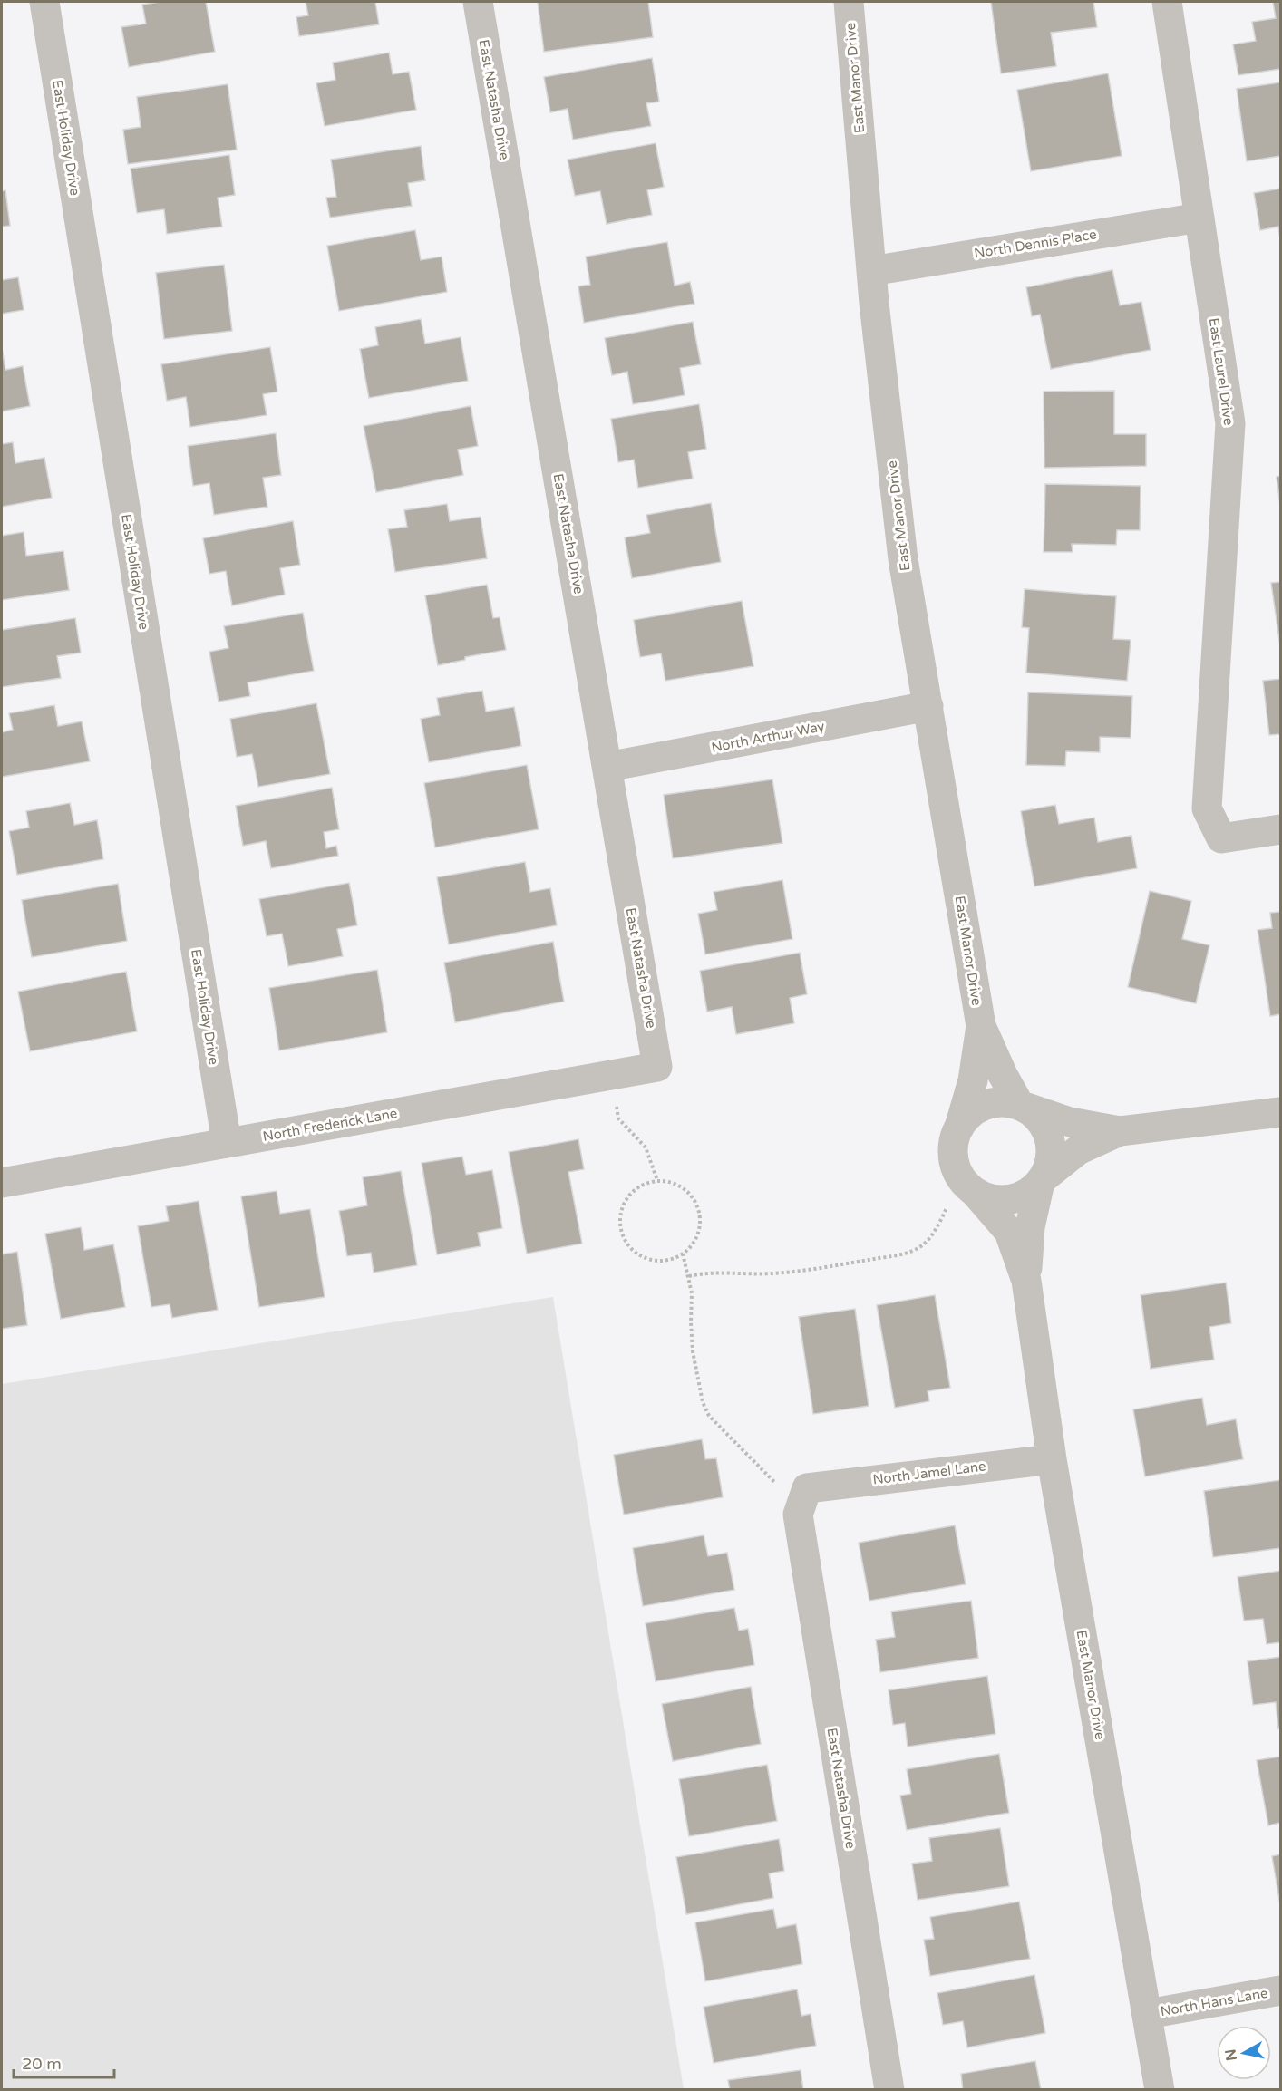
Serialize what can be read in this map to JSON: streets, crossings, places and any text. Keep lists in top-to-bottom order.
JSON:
{
  "streets": {
    "street": [
      "East Manor Drive",
      "East Natasha Drive",
      "East Holiday Drive",
      "North Dennis Place",
      "East Laurel Drive",
      "North Arthur Way",
      "North Frederick Lane",
      "North Jamel Lane",
      "North Hans Lane"
    ]
  },
  "crossings": [
    ["East Manor Drive", "North Dennis Place"],
    ["East Manor Drive", "North Arthur Way"],
    ["East Manor Drive", "North Jamel Lane"],
    ["East Manor Drive", "North Hans Lane"],
    ["East Natasha Drive", "North Arthur Way"],
    ["East Natasha Drive", "North Frederick Lane"],
    ["East Natasha Drive", "North Jamel Lane"],
    ["East Holiday Drive", "North Frederick Lane"],
    ["North Dennis Place", "East Laurel Drive"]
  ],
  "scale_bar": "20 m",
  "north": "left"
}
